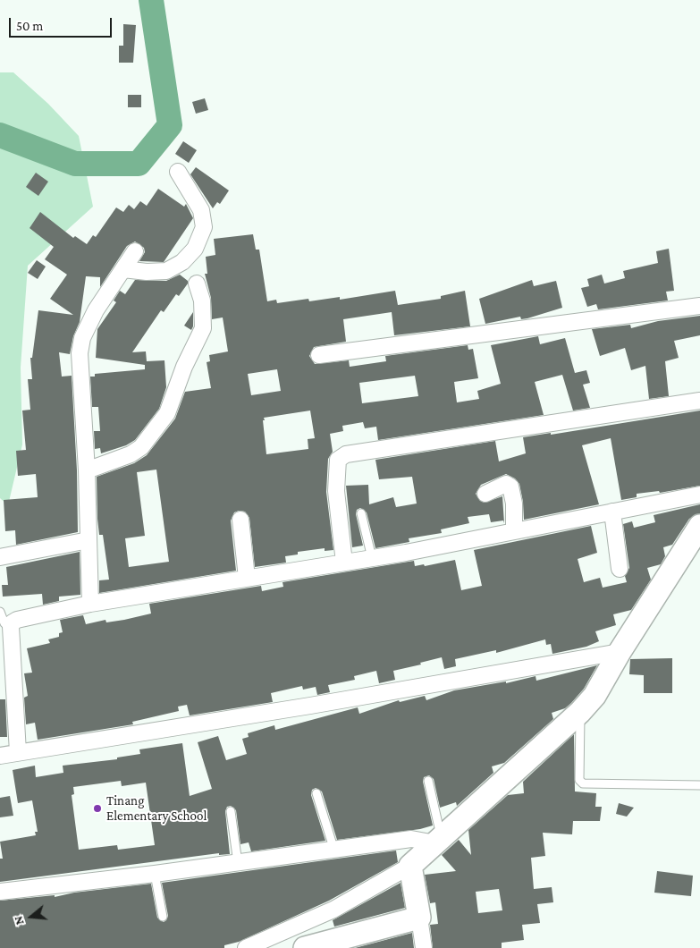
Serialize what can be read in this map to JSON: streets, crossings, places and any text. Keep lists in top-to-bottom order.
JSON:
{
  "places": ["Tinang Elementary School"],
  "scale_bar": "50 m",
  "north": "left"
}
